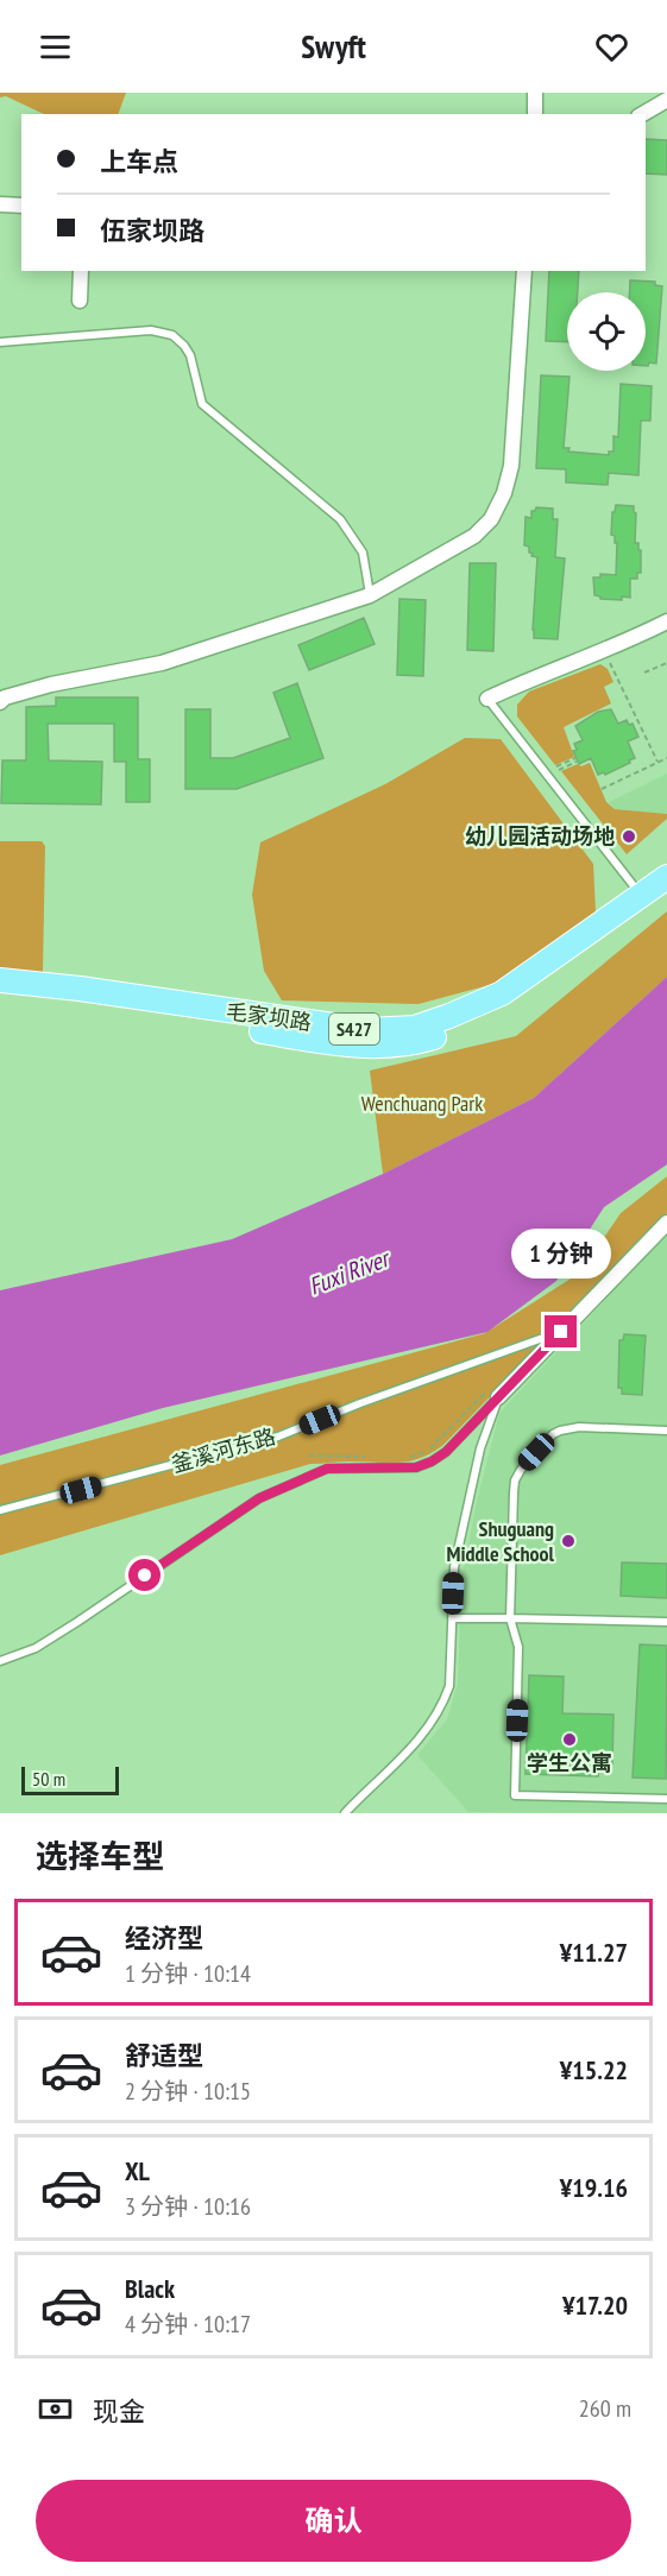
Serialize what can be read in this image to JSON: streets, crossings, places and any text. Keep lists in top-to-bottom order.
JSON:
{
  "streets": {
    "main road": ["毛家坝路", "S427"],
    "lane": ["釜溪河东路"]
  },
  "water": ["Fuxi River"],
  "parks": ["Wenchuang Park"],
  "places": ["幼儿园活动场地", "Shuguang Middle School", "学生公寓"],
  "scale_bar": "50 m",
  "page": {
    "header": "Swyft",
    "banner": ["上车点", "伍家坝路"],
    "bubble": "1 分钟",
    "scale": "50 m",
    "heading": "选择车型",
    "list": [
      {
        "name": "经济型",
        "note": "1 分钟 · 10:14",
        "value": "¥11.27"
      },
      {
        "name": "舒适型",
        "note": "2 分钟 · 10:15",
        "value": "¥15.22"
      },
      {
        "name": "XL",
        "note": "3 分钟 · 10:16",
        "value": "¥19.16"
      },
      {
        "name": "Black",
        "note": "4 分钟 · 10:17",
        "value": "¥17.20"
      }
    ],
    "pay": ["现金", "260 m"],
    "buttons": "确认"
  }
}
